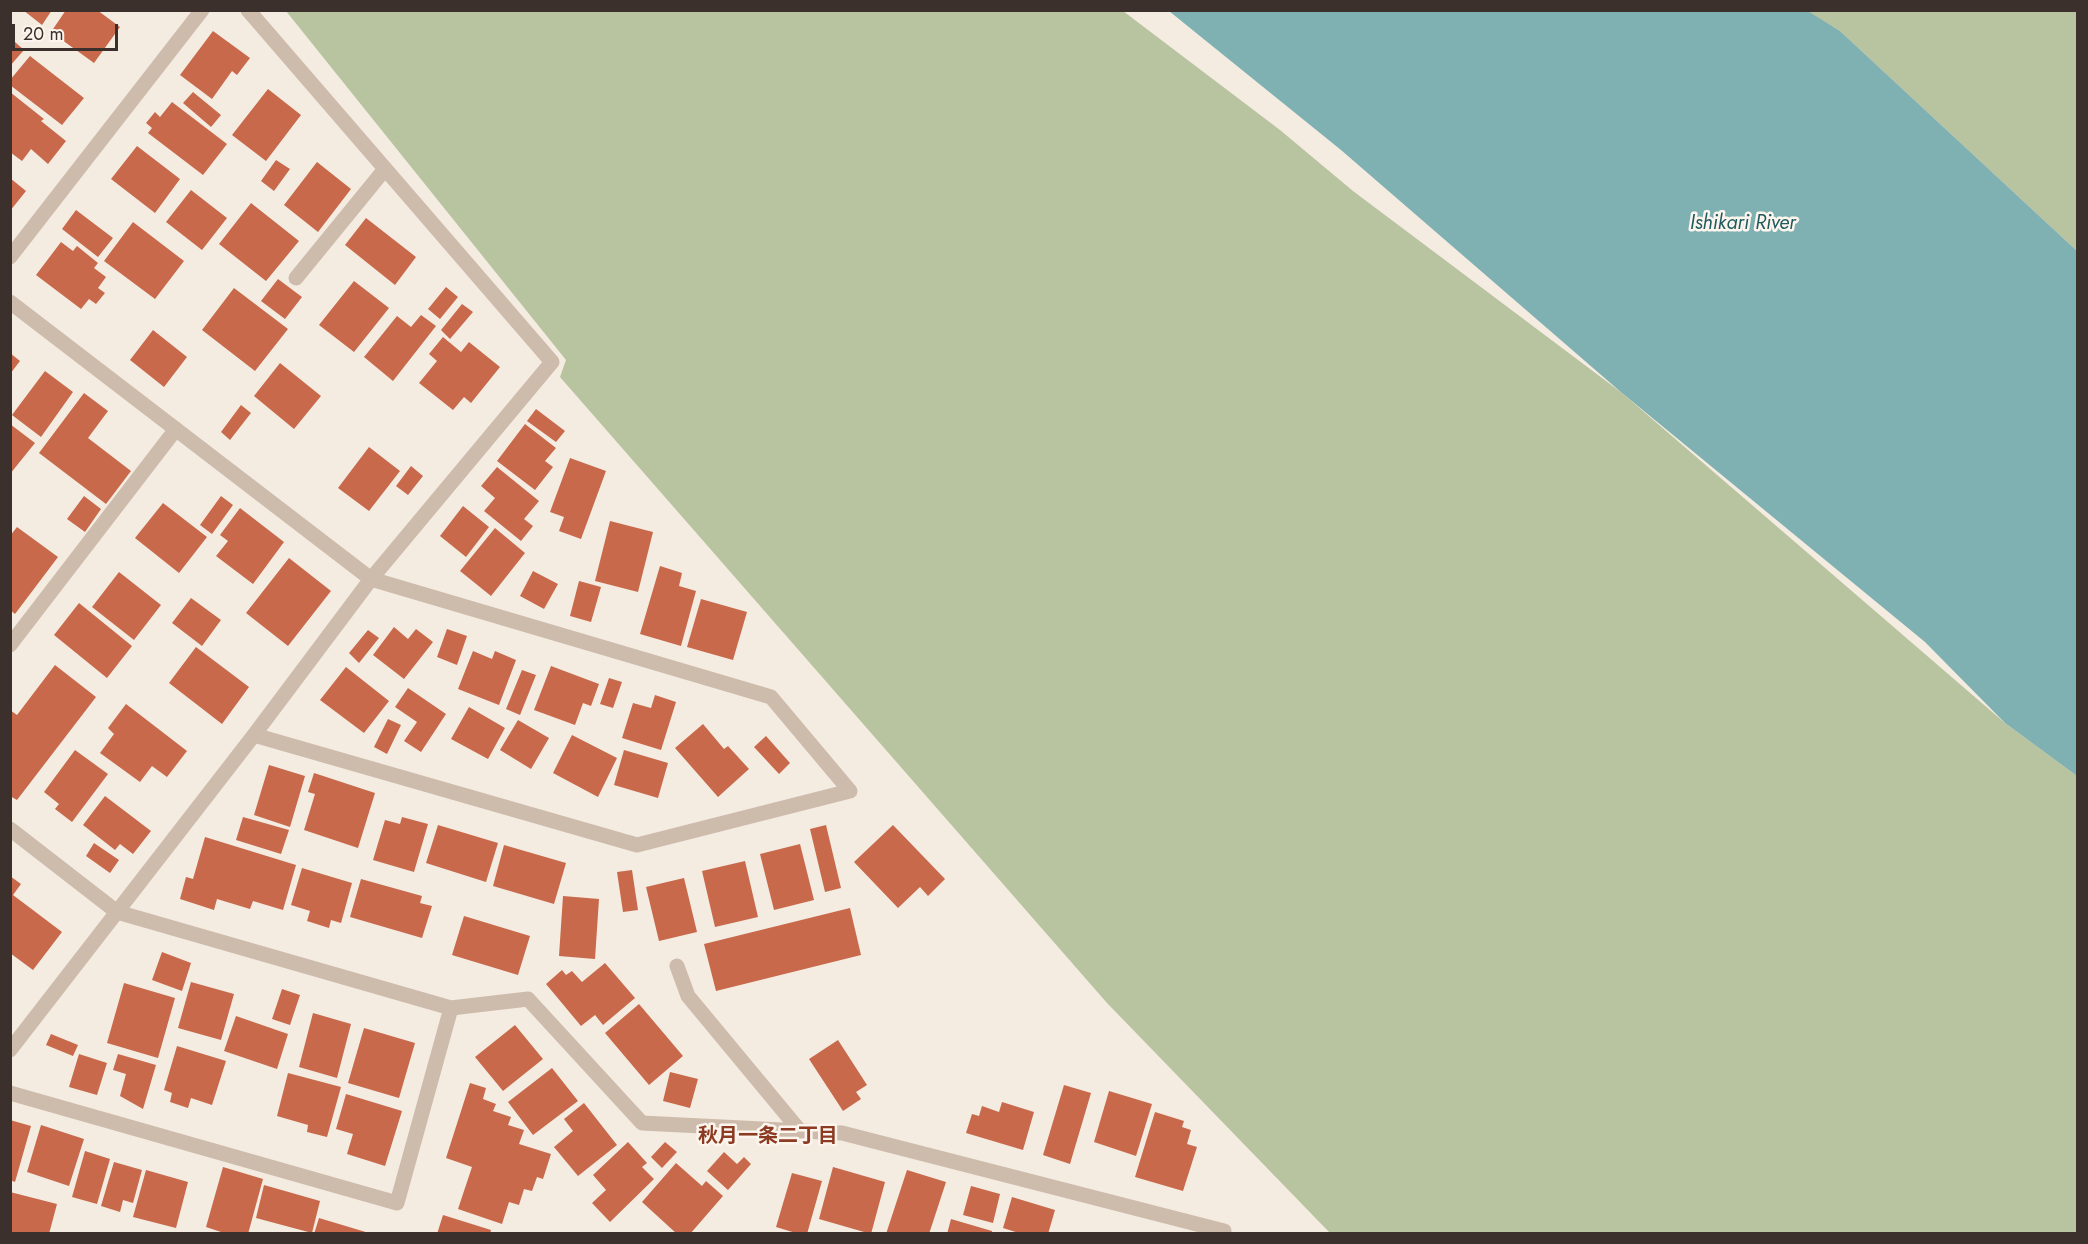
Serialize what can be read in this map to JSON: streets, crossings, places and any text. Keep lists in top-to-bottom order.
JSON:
{
  "districts": ["秋月一条二丁目"],
  "water": ["Ishikari River"],
  "scale_bar": "20 m"
}
